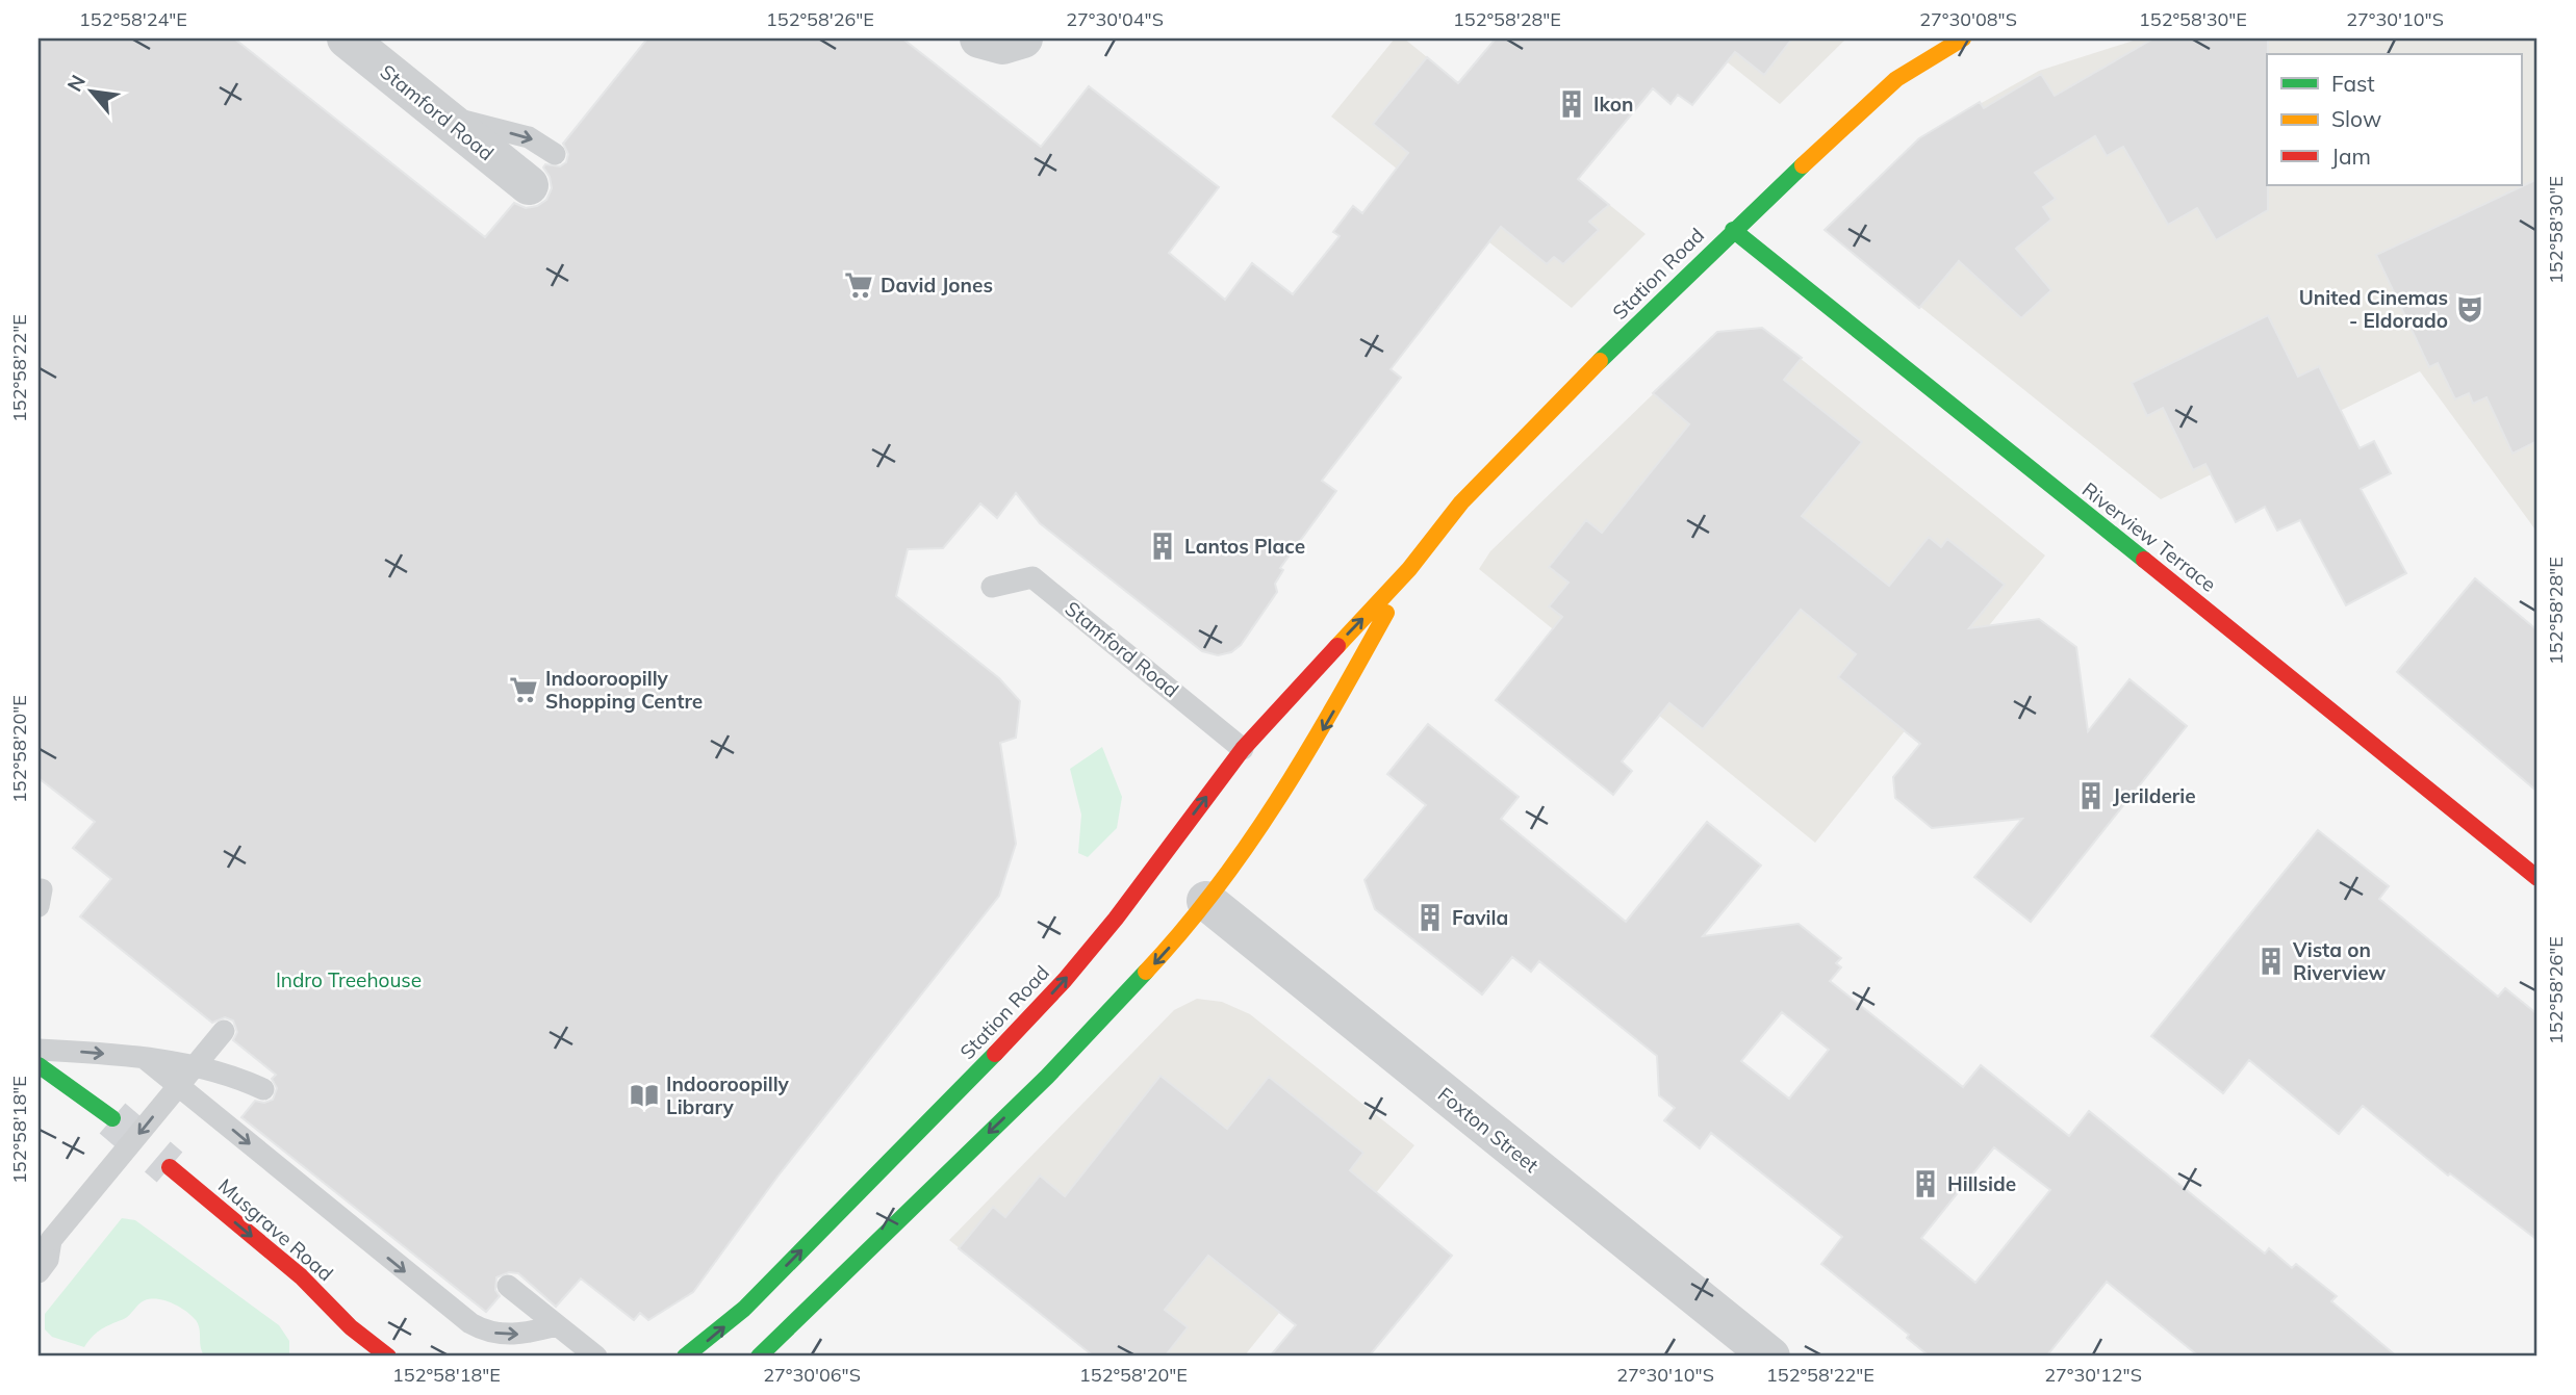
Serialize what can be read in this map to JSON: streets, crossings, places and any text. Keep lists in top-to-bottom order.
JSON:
{
  "streets": {
    "street": [
      "Stamford Road",
      "Station Road",
      "Riverview Terrace",
      "Foxton Street",
      "Musgrave Road"
    ]
  },
  "crossings": [
    ["Stamford Road", "Station Road"],
    ["Station Road", "Riverview Terrace"],
    ["Station Road", "Foxton Street"]
  ],
  "one_way": ["Musgrave Road"],
  "parks": ["Indro Treehouse"],
  "places": {
    "building": [
      "Ikon",
      "Lantos Place",
      "Jerilderie",
      "Favila",
      "Vista on Riverview",
      "Hillside"
    ],
    "supermarket": ["David Jones", "Indooroopilly Shopping Centre"],
    "theatre": ["United Cinemas - Eldorado"],
    "library": ["Indooroopilly Library"]
  },
  "legend": ["Fast", "Slow", "Jam"],
  "north": "top left",
  "coordinates": [
    "152°58'24\"E",
    "152°58'26\"E",
    "27°30'04\"S",
    "152°58'28\"E",
    "27°30'08\"S",
    "152°58'30\"E",
    "27°30'10\"S",
    "152°58'22\"E",
    "152°58'20\"E",
    "152°58'18\"E",
    "27°30'06\"S",
    "27°30'12\"S"
  ]
}
